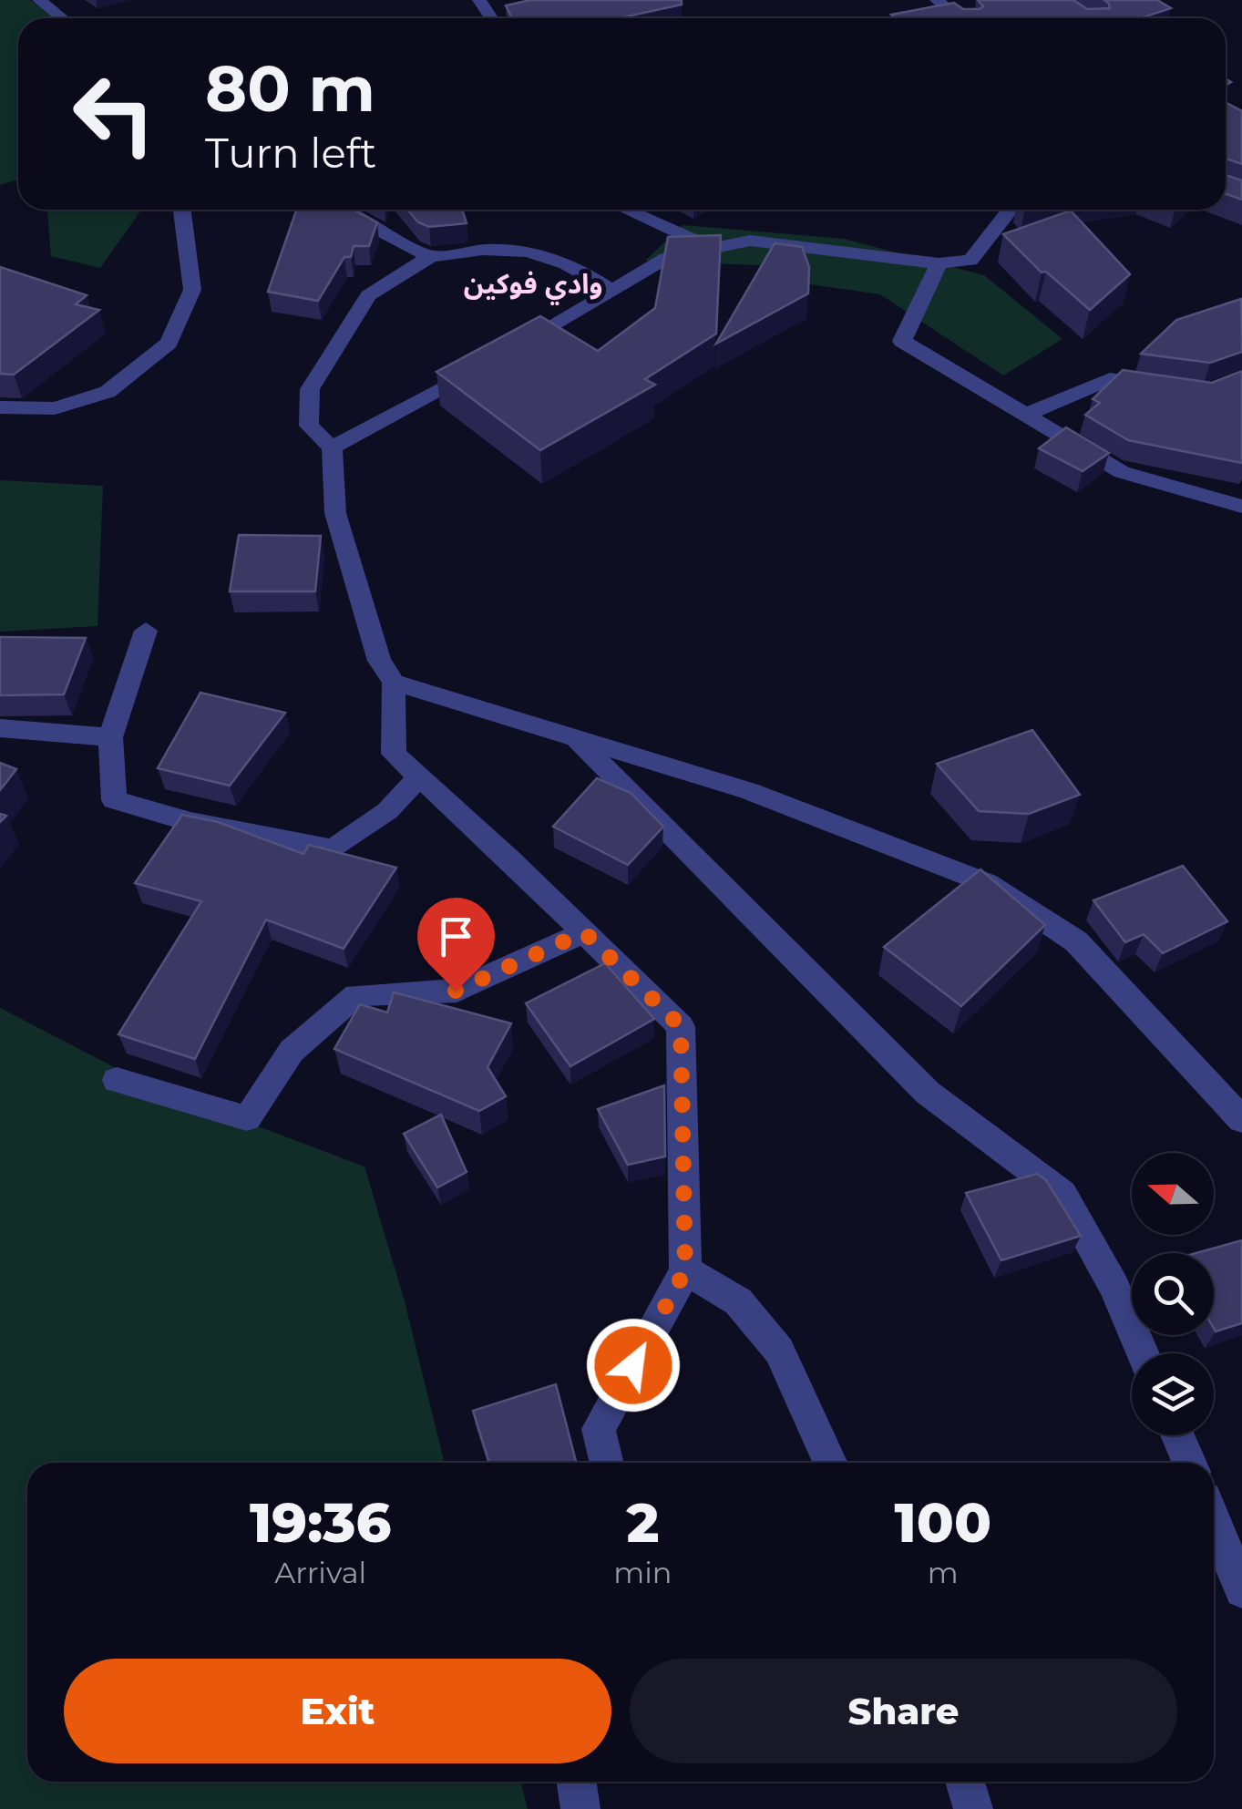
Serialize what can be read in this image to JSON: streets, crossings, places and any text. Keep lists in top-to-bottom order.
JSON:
{
  "districts": ["وادي فوكين"],
  "north": "left",
  "page": {
    "turn": ["80 m", "Turn left"],
    "eta": [
      "19:36",
      "Arrival",
      "2",
      "min",
      "100",
      "m"
    ],
    "buttons": ["Exit", "Share"]
  }
}
